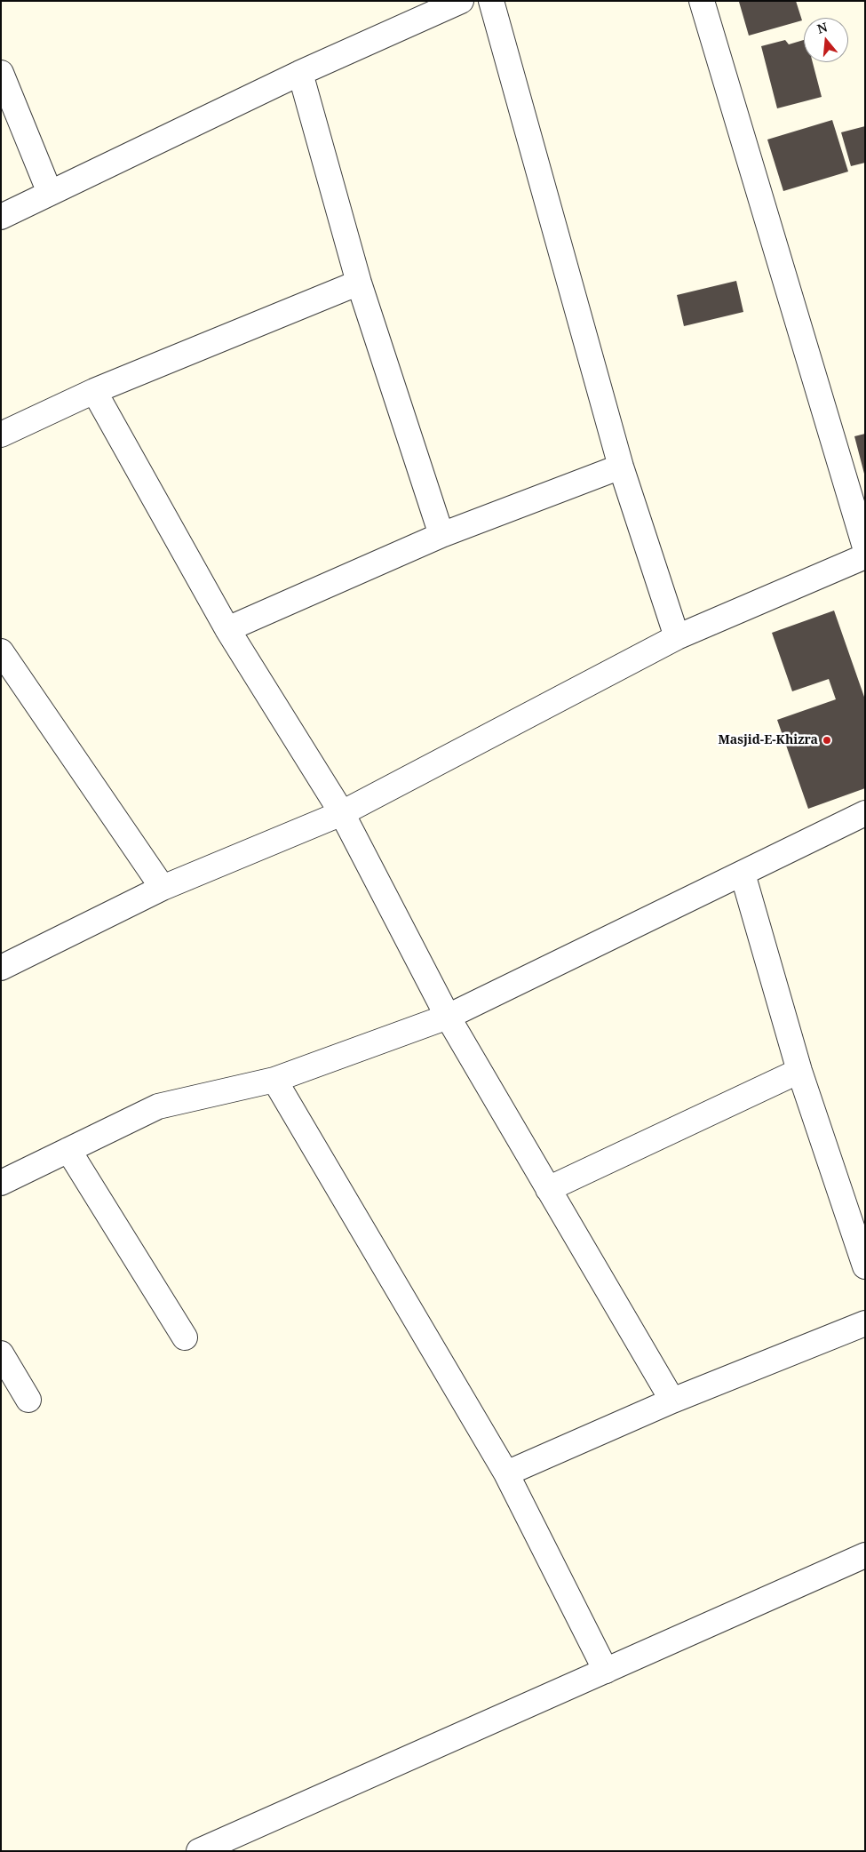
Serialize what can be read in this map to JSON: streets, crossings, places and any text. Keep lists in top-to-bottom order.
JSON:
{
  "places": ["Masjid-E-Khizra"],
  "north": "top"
}
